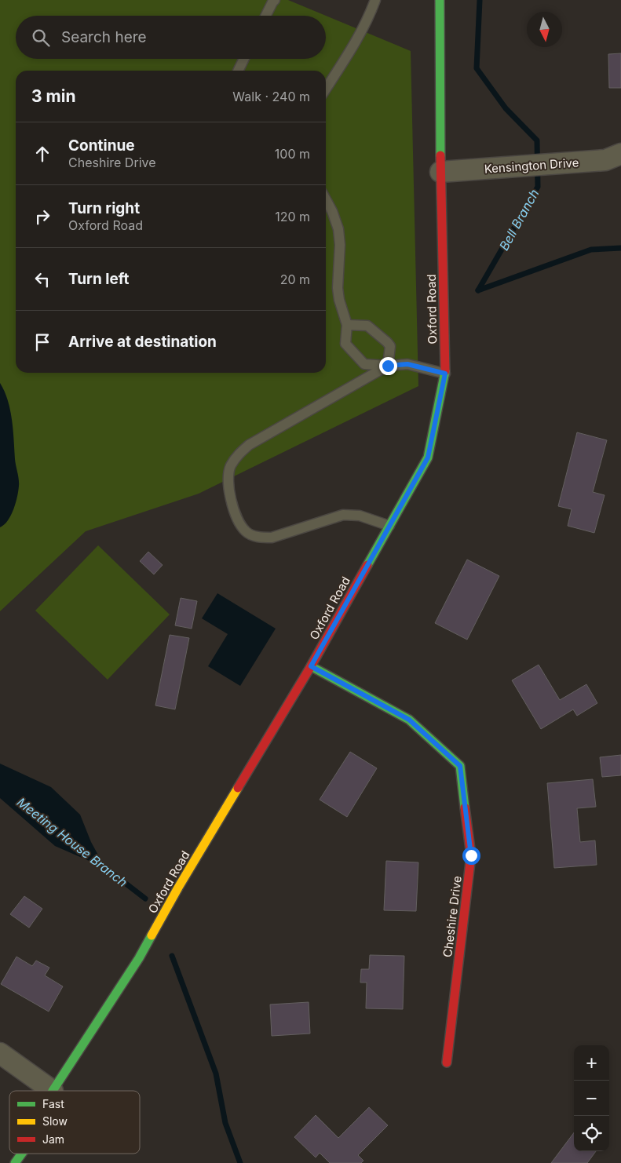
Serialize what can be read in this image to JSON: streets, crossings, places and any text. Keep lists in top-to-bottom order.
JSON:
{
  "streets": {
    "street": ["Kensington Drive", "Oxford Road", "Cheshire Drive"]
  },
  "crossings": [
    ["Kensington Drive", "Oxford Road"],
    ["Oxford Road", "Cheshire Drive"]
  ],
  "water": ["Bell Branch", "Meeting House Branch"],
  "legend": ["Fast", "Slow", "Jam"],
  "north": "bottom",
  "page": {
    "search": "Search here",
    "heading": ["3 min", "Walk · 240 m"],
    "list": [
      ["Continue", "Cheshire Drive", "100 m"],
      ["Turn right", "Oxford Road", "120 m"],
      ["Turn left", "20 m"],
      "Arrive at destination"
    ],
    "map_buttons": ["+", "−"]
  }
}
